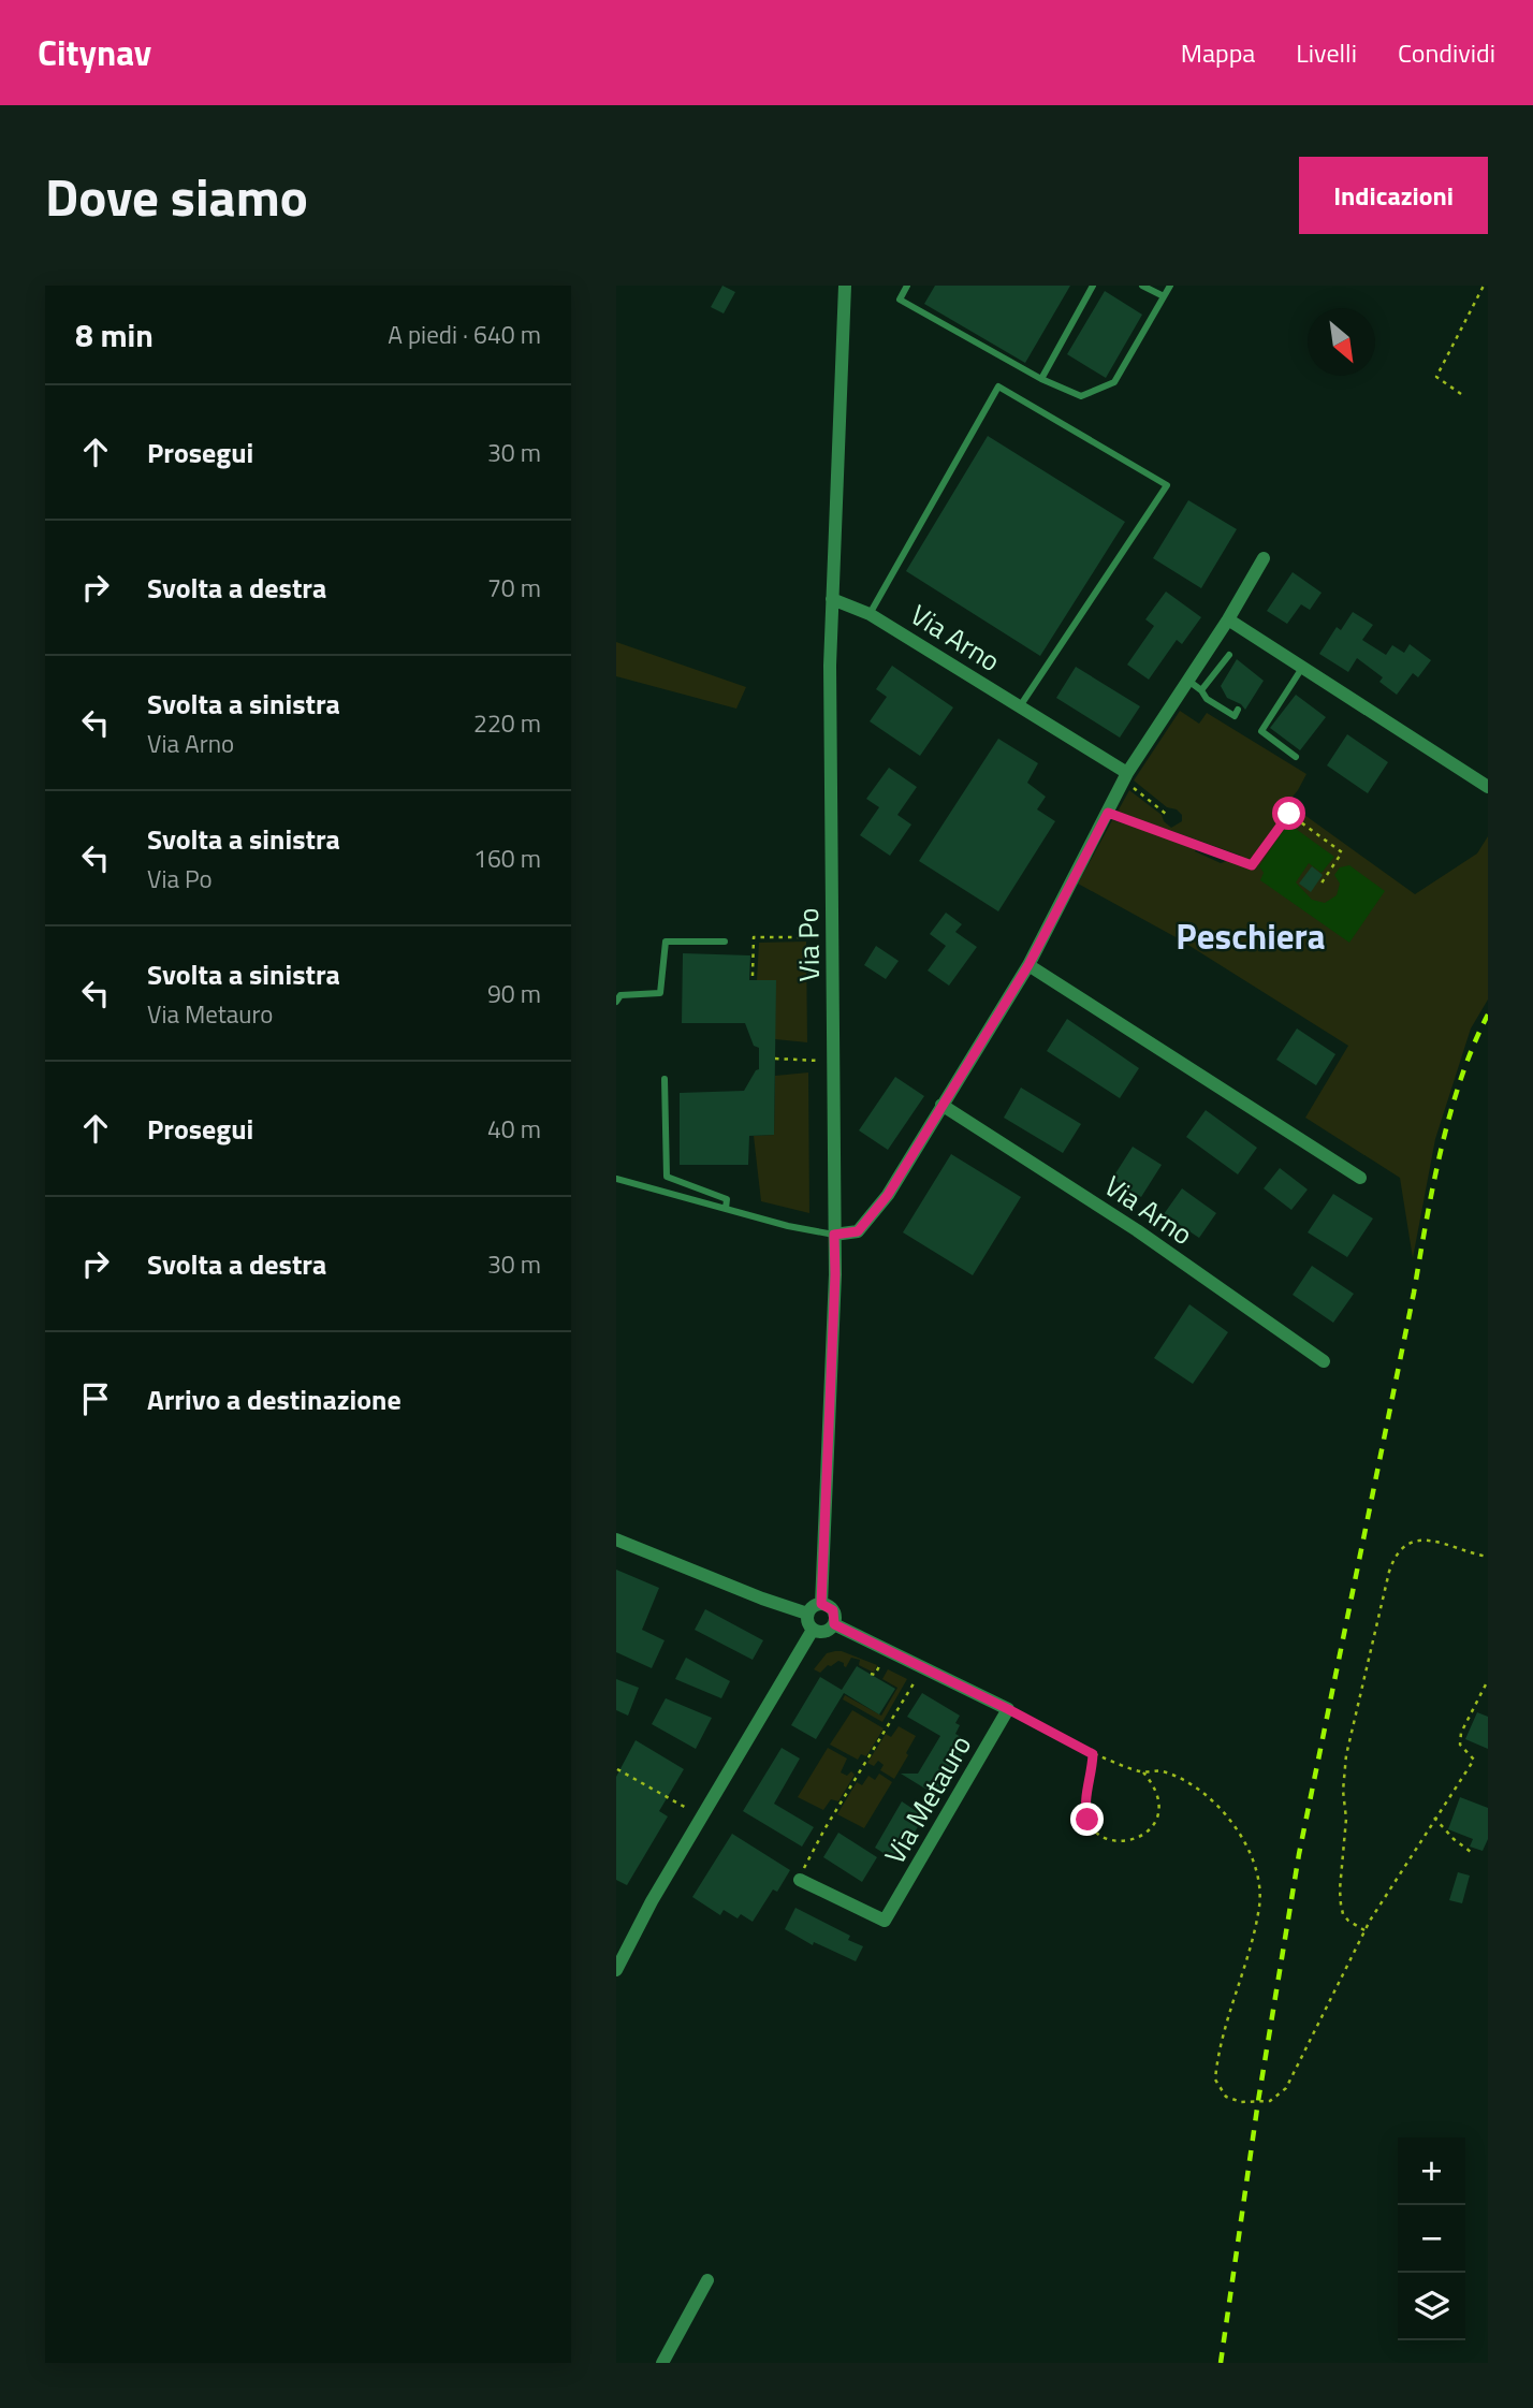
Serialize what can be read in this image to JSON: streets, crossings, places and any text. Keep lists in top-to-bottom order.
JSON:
{
  "streets": {
    "street": ["Via Arno", "Via Po", "Via Metauro"]
  },
  "crossings": [
    ["Via Arno", "Via Po"]
  ],
  "districts": ["Peschiera"],
  "north": "bottom right",
  "page": {
    "header": "Citynav",
    "nav": ["Mappa", "Livelli", "Condividi"],
    "title": "Dove siamo",
    "buttons": "Indicazioni",
    "heading": ["8 min", "A piedi · 640 m"],
    "list": [
      ["Prosegui", "30 m"],
      ["Svolta a destra", "70 m"],
      ["Svolta a sinistra", "Via Arno", "220 m"],
      ["Svolta a sinistra", "Via Po", "160 m"],
      ["Svolta a sinistra", "Via Metauro", "90 m"],
      ["Prosegui", "40 m"],
      ["Svolta a destra", "30 m"],
      "Arrivo a destinazione"
    ],
    "map_buttons": ["+", "−"]
  }
}
